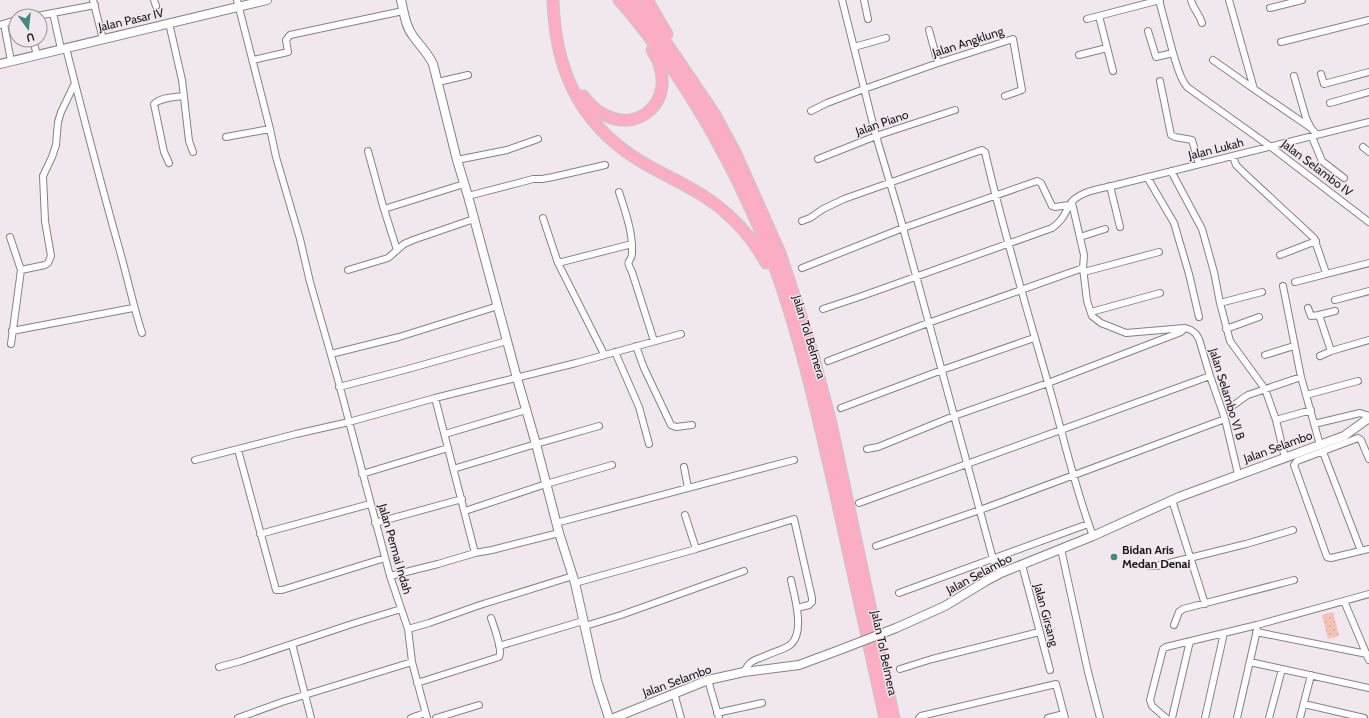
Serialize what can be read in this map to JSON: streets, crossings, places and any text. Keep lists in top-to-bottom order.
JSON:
{
  "streets": {
    "highway": ["Jalan Tol Belmera"],
    "street": [
      "Jalan Pasar IV",
      "Jalan Angklung",
      "Jalan Piano",
      "Jalan Lukah",
      "Jalan Selambo IV",
      "Jalan Selambo VI B",
      "Jalan Selambo",
      "Jalan Permai Indah",
      "Jalan Girsang"
    ]
  },
  "crossings": [
    ["Jalan Pasar IV", "Jalan Permai Indah"],
    ["Jalan Lukah", "Jalan Selambo IV"],
    ["Jalan Selambo VI B", "Jalan Selambo"],
    ["Jalan Selambo", "Jalan Girsang"]
  ],
  "places": ["Bidan Aris Medan Denai"],
  "north": "bottom"
}
